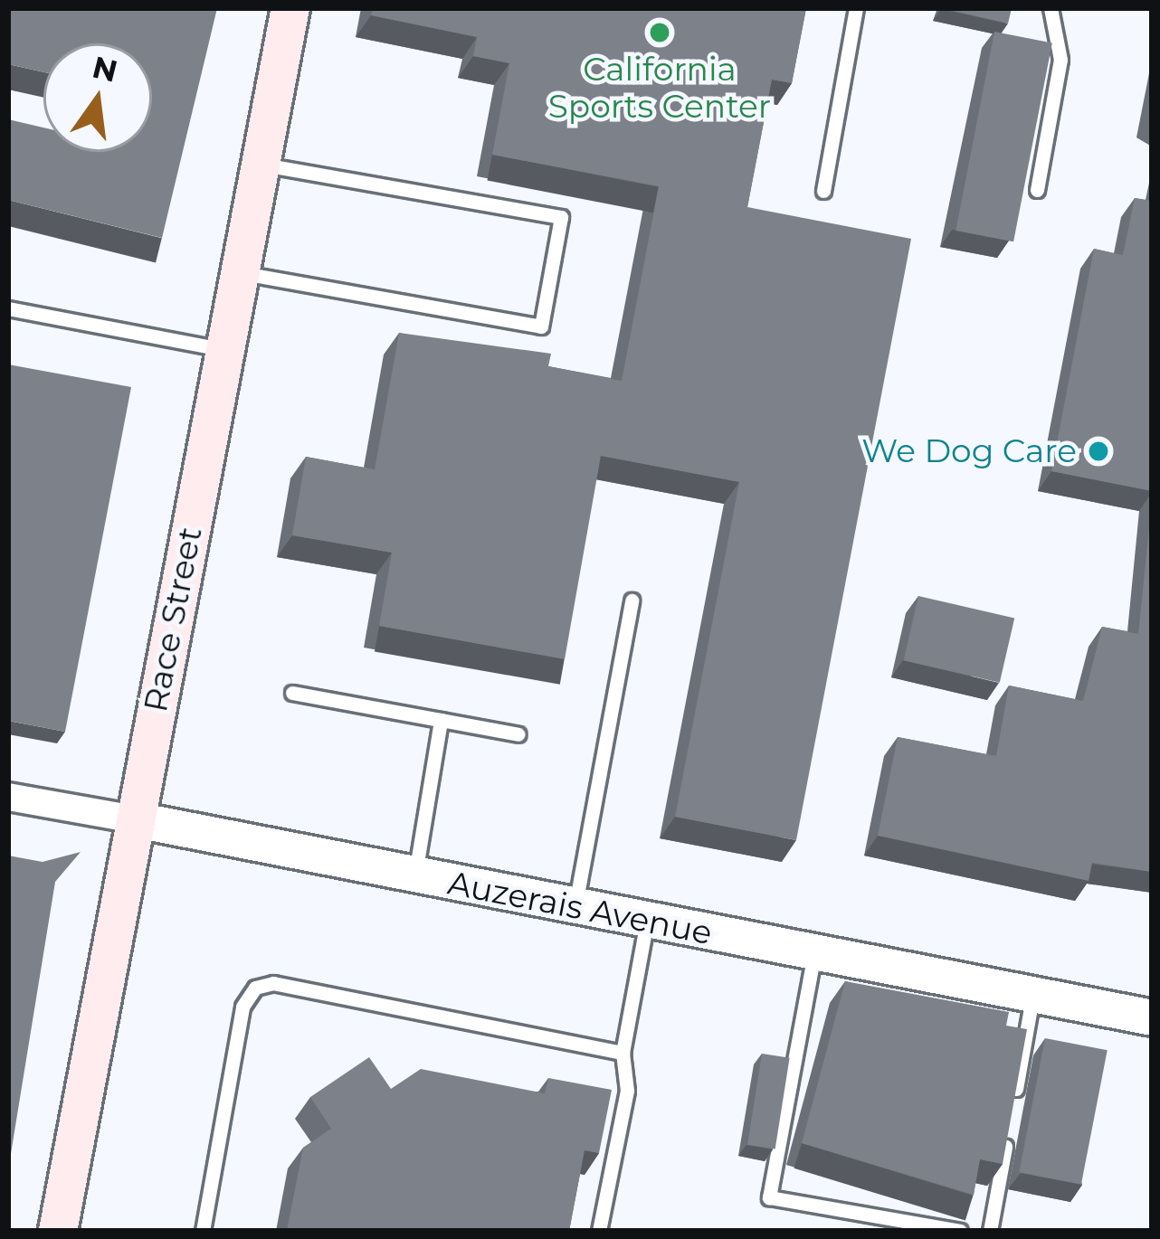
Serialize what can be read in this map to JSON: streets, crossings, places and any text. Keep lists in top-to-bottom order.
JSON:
{
  "streets": {
    "main road": ["Race Street"],
    "street": ["Auzerais Avenue"]
  },
  "crossings": [
    ["Race Street", "Auzerais Avenue"]
  ],
  "places": ["California Sports Center", "We Dog Care"],
  "north": "top"
}
